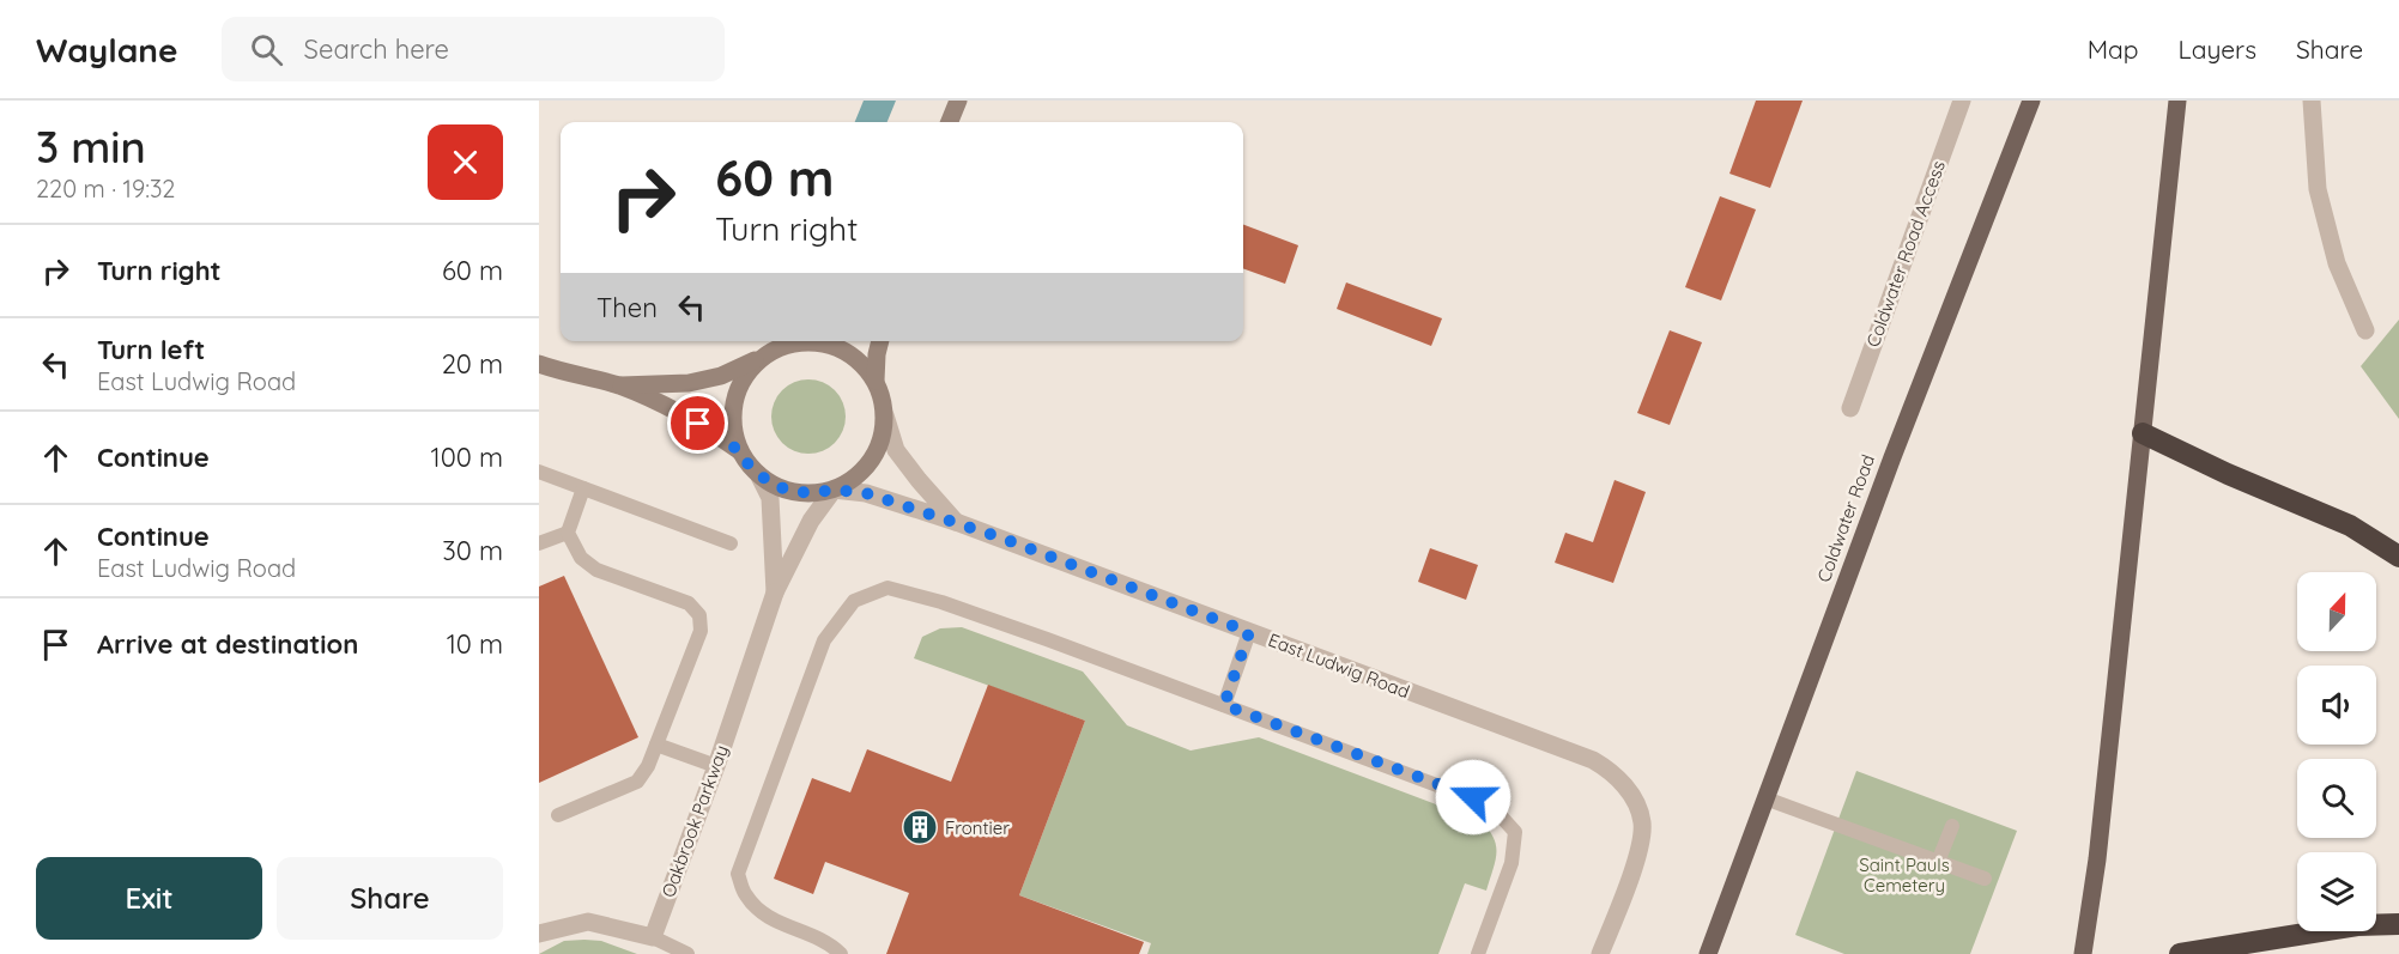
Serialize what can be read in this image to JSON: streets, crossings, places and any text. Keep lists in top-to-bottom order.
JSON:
{
  "streets": {
    "main road": ["Coldwater Road"],
    "street": ["Coldwater Road Access", "East Ludwig Road", "Oakbrook Parkway"]
  },
  "crossings": [
    ["East Ludwig Road", "Oakbrook Parkway"]
  ],
  "parks": ["Saint Pauls Cemetery"],
  "places": {
    "building": ["Frontier"]
  },
  "north": "top",
  "page": {
    "header": "Waylane",
    "search": "Search here",
    "nav": ["Map", "Layers", "Share"],
    "heading": ["3 min", "220 m · 19:32"],
    "turn": ["60 m", "Turn right"],
    "list": [
      {
        "name": "Turn right",
        "value": "60 m"
      },
      {
        "name": "Turn left",
        "note": "East Ludwig Road",
        "value": "20 m"
      },
      {
        "name": "Continue",
        "value": "100 m"
      },
      {
        "name": "Continue",
        "note": "East Ludwig Road",
        "value": "30 m"
      },
      {
        "name": "Arrive at destination",
        "value": "10 m"
      }
    ],
    "then": "Then",
    "buttons": ["Exit", "Share"]
  }
}
